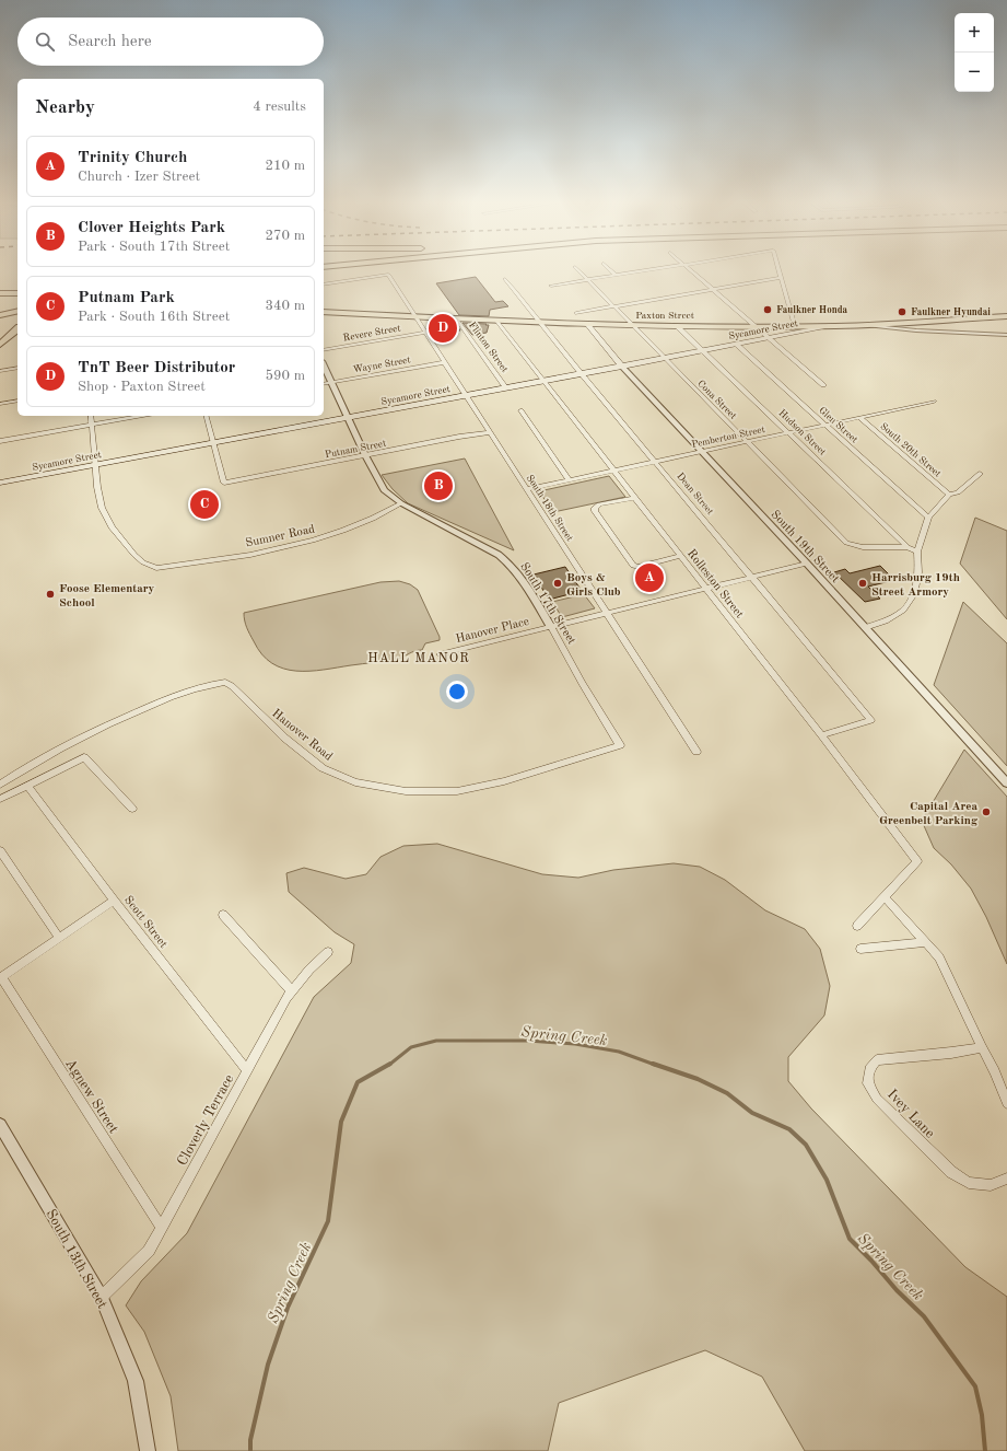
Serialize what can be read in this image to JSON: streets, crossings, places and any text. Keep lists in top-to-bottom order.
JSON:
{
  "streets": {
    "main road": ["Paxton Street", "Sycamore Street", "South 19th Street"],
    "street": [
      "Revere Street",
      "Flinton Street",
      "Wayne Street",
      "Cona Street",
      "Glen Street",
      "Hudson Street",
      "Pemberton Street",
      "Putnam Street",
      "South 20th Street",
      "Dean Street",
      "South 18th Street",
      "Sumner Road",
      "Rolleston Street",
      "South 17th Street",
      "Hanover Place",
      "Hanover Road",
      "Scott Street",
      "Agnew Street",
      "Ivey Lane",
      "Cloverly Terrace",
      "South 13th Street"
    ]
  },
  "crossings": [
    ["Paxton Street", "Sycamore Street"],
    ["Paxton Street", "Flinton Street"],
    ["Paxton Street", "Cona Street"],
    ["Paxton Street", "Hudson Street"],
    ["Paxton Street", "Dean Street"],
    ["Paxton Street", "South 18th Street"],
    ["Paxton Street", "South 19th Street"],
    ["Paxton Street", "Rolleston Street"],
    ["Sycamore Street", "Flinton Street"],
    ["Sycamore Street", "Cona Street"],
    ["Sycamore Street", "Glen Street"],
    ["Sycamore Street", "Hudson Street"],
    ["Sycamore Street", "Putnam Street"],
    ["Sycamore Street", "Dean Street"],
    ["Sycamore Street", "South 18th Street"],
    ["Sycamore Street", "Sumner Road"],
    ["Sycamore Street", "South 19th Street"],
    ["Sycamore Street", "Rolleston Street"],
    ["Sycamore Street", "South 17th Street"],
    ["Revere Street", "South 18th Street"],
    ["Wayne Street", "South 18th Street"],
    ["Wayne Street", "South 17th Street"],
    ["Cona Street", "Hudson Street"],
    ["Cona Street", "Pemberton Street"],
    ["Glen Street", "Pemberton Street"],
    ["Hudson Street", "Pemberton Street"],
    ["Pemberton Street", "South 20th Street"],
    ["Pemberton Street", "Dean Street"],
    ["Pemberton Street", "South 18th Street"],
    ["Pemberton Street", "South 19th Street"],
    ["Pemberton Street", "Rolleston Street"],
    ["Putnam Street", "South 18th Street"],
    ["Putnam Street", "South 17th Street"],
    ["Dean Street", "Rolleston Street"],
    ["Dean Street", "Hanover Place"],
    ["South 18th Street", "Hanover Place"],
    ["Sumner Road", "South 17th Street"],
    ["South 19th Street", "Hanover Place"],
    ["Rolleston Street", "Hanover Place"],
    ["South 17th Street", "Hanover Place"],
    ["South 17th Street", "Hanover Road"],
    ["Scott Street", "Cloverly Terrace"],
    ["Agnew Street", "Cloverly Terrace"],
    ["Cloverly Terrace", "South 13th Street"]
  ],
  "districts": ["HALL MANOR"],
  "water": ["Spring Creek"],
  "places": [
    "Faulkner Honda",
    "Faulkner Hyundai",
    "Boys & Girls Club",
    "Harrisburg 19th Street Armory",
    "Foose Elementary School",
    "Capital Area Greenbelt Parking"
  ],
  "page": {
    "map_buttons": ["+", "−"],
    "search": "Search here",
    "heading": ["Nearby", "4 results"],
    "list": [
      {
        "mark": "A",
        "name": "Trinity Church",
        "note": "Church · Izer Street",
        "value": "210 m"
      },
      {
        "mark": "B",
        "name": "Clover Heights Park",
        "note": "Park · South 17th Street",
        "value": "270 m"
      },
      {
        "mark": "C",
        "name": "Putnam Park",
        "note": "Park · South 16th Street",
        "value": "340 m"
      },
      {
        "mark": "D",
        "name": "TnT Beer Distributor",
        "note": "Shop · Paxton Street",
        "value": "590 m"
      }
    ],
    "pins": [
      "D",
      "B",
      "C",
      "A"
    ]
  }
}
